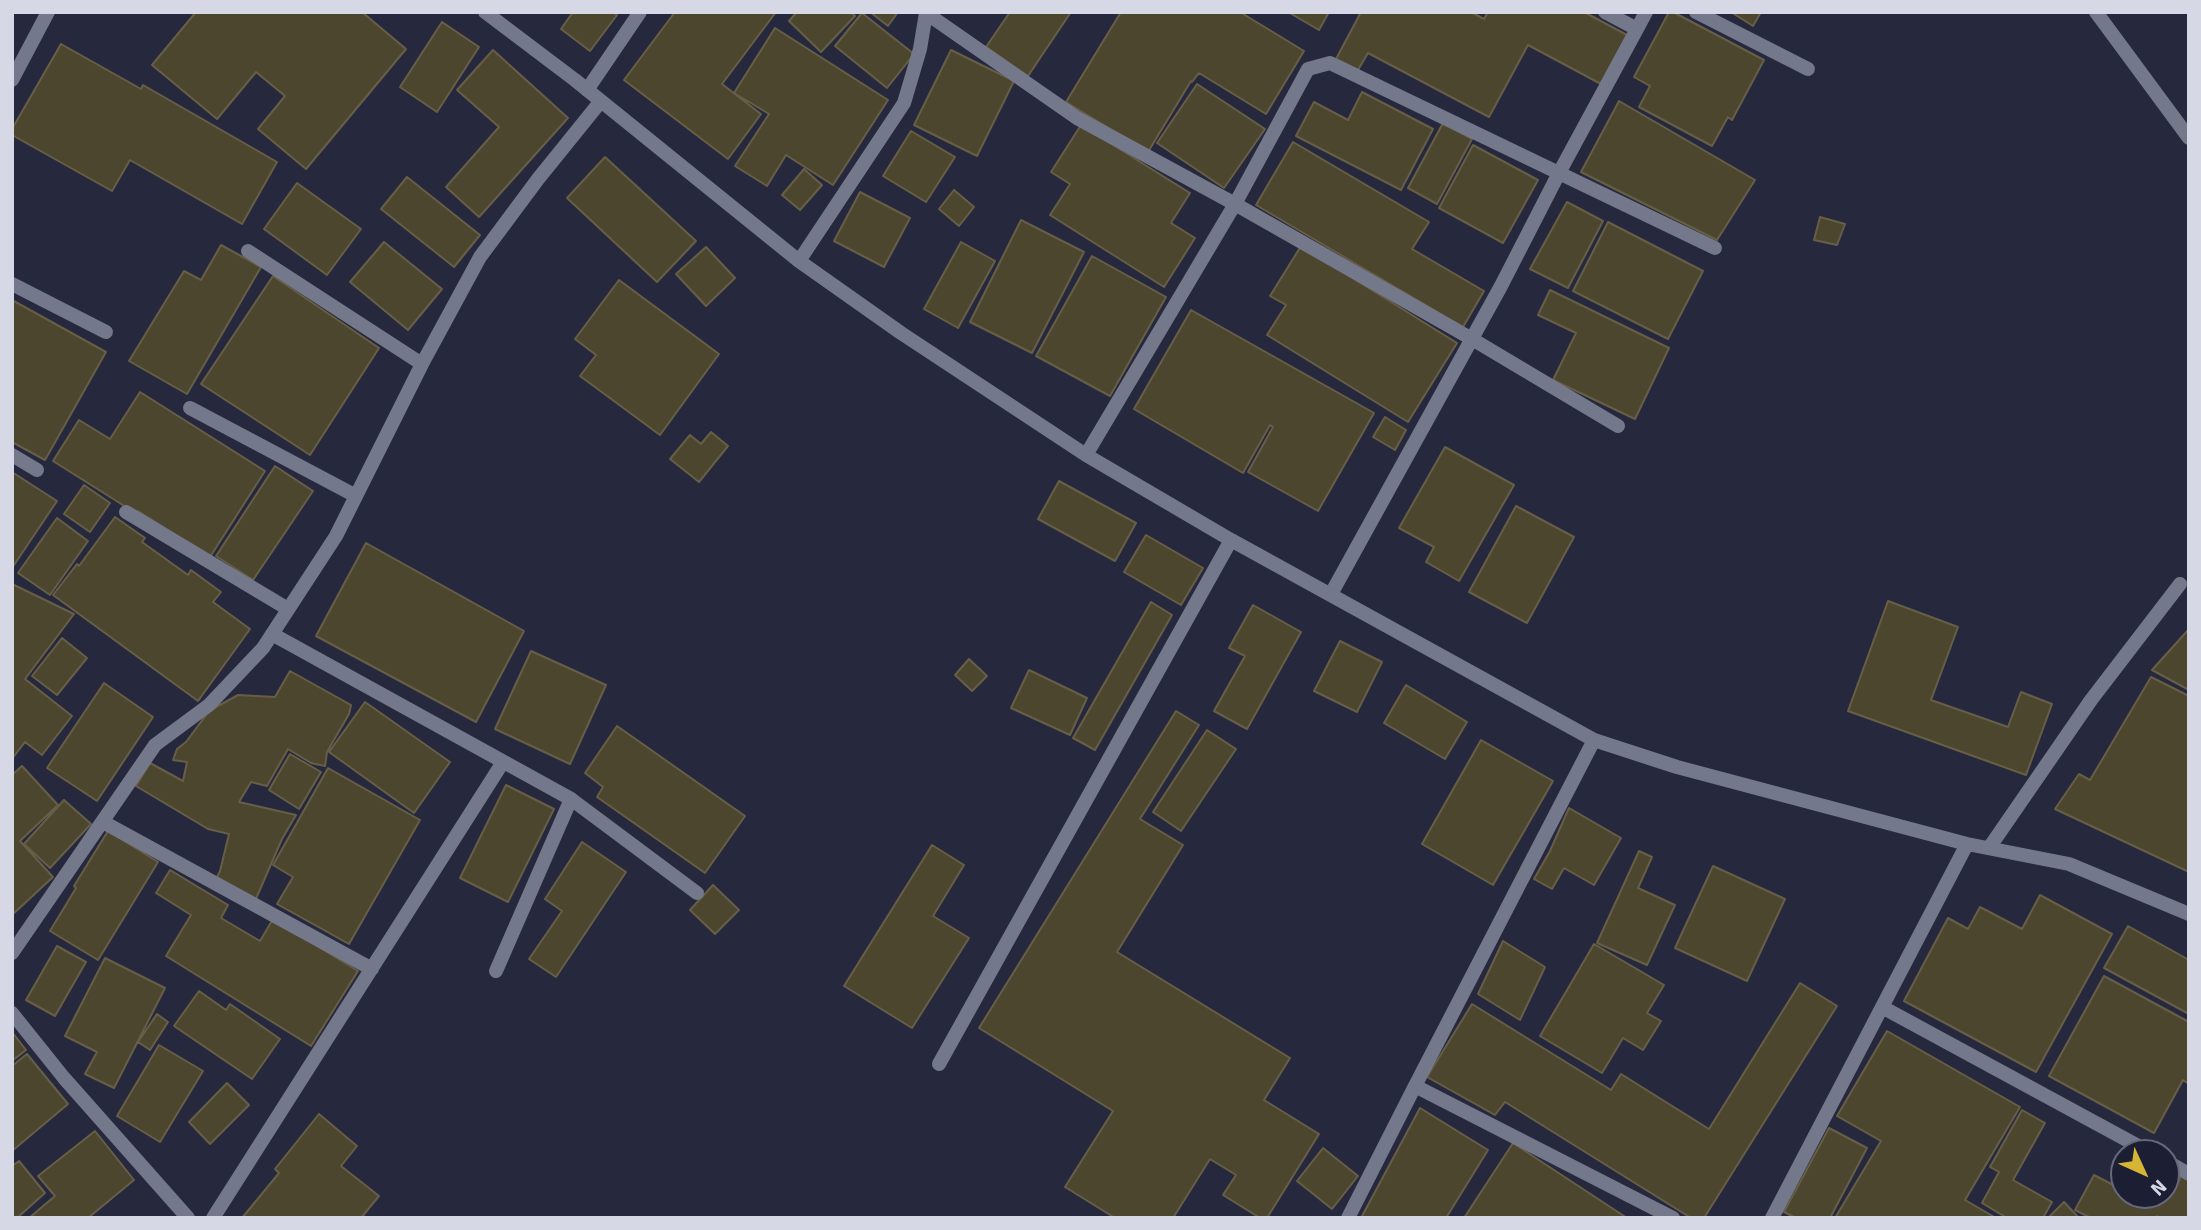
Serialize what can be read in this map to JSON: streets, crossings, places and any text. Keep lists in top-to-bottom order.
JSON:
{
  "north": "bottom right"
}
